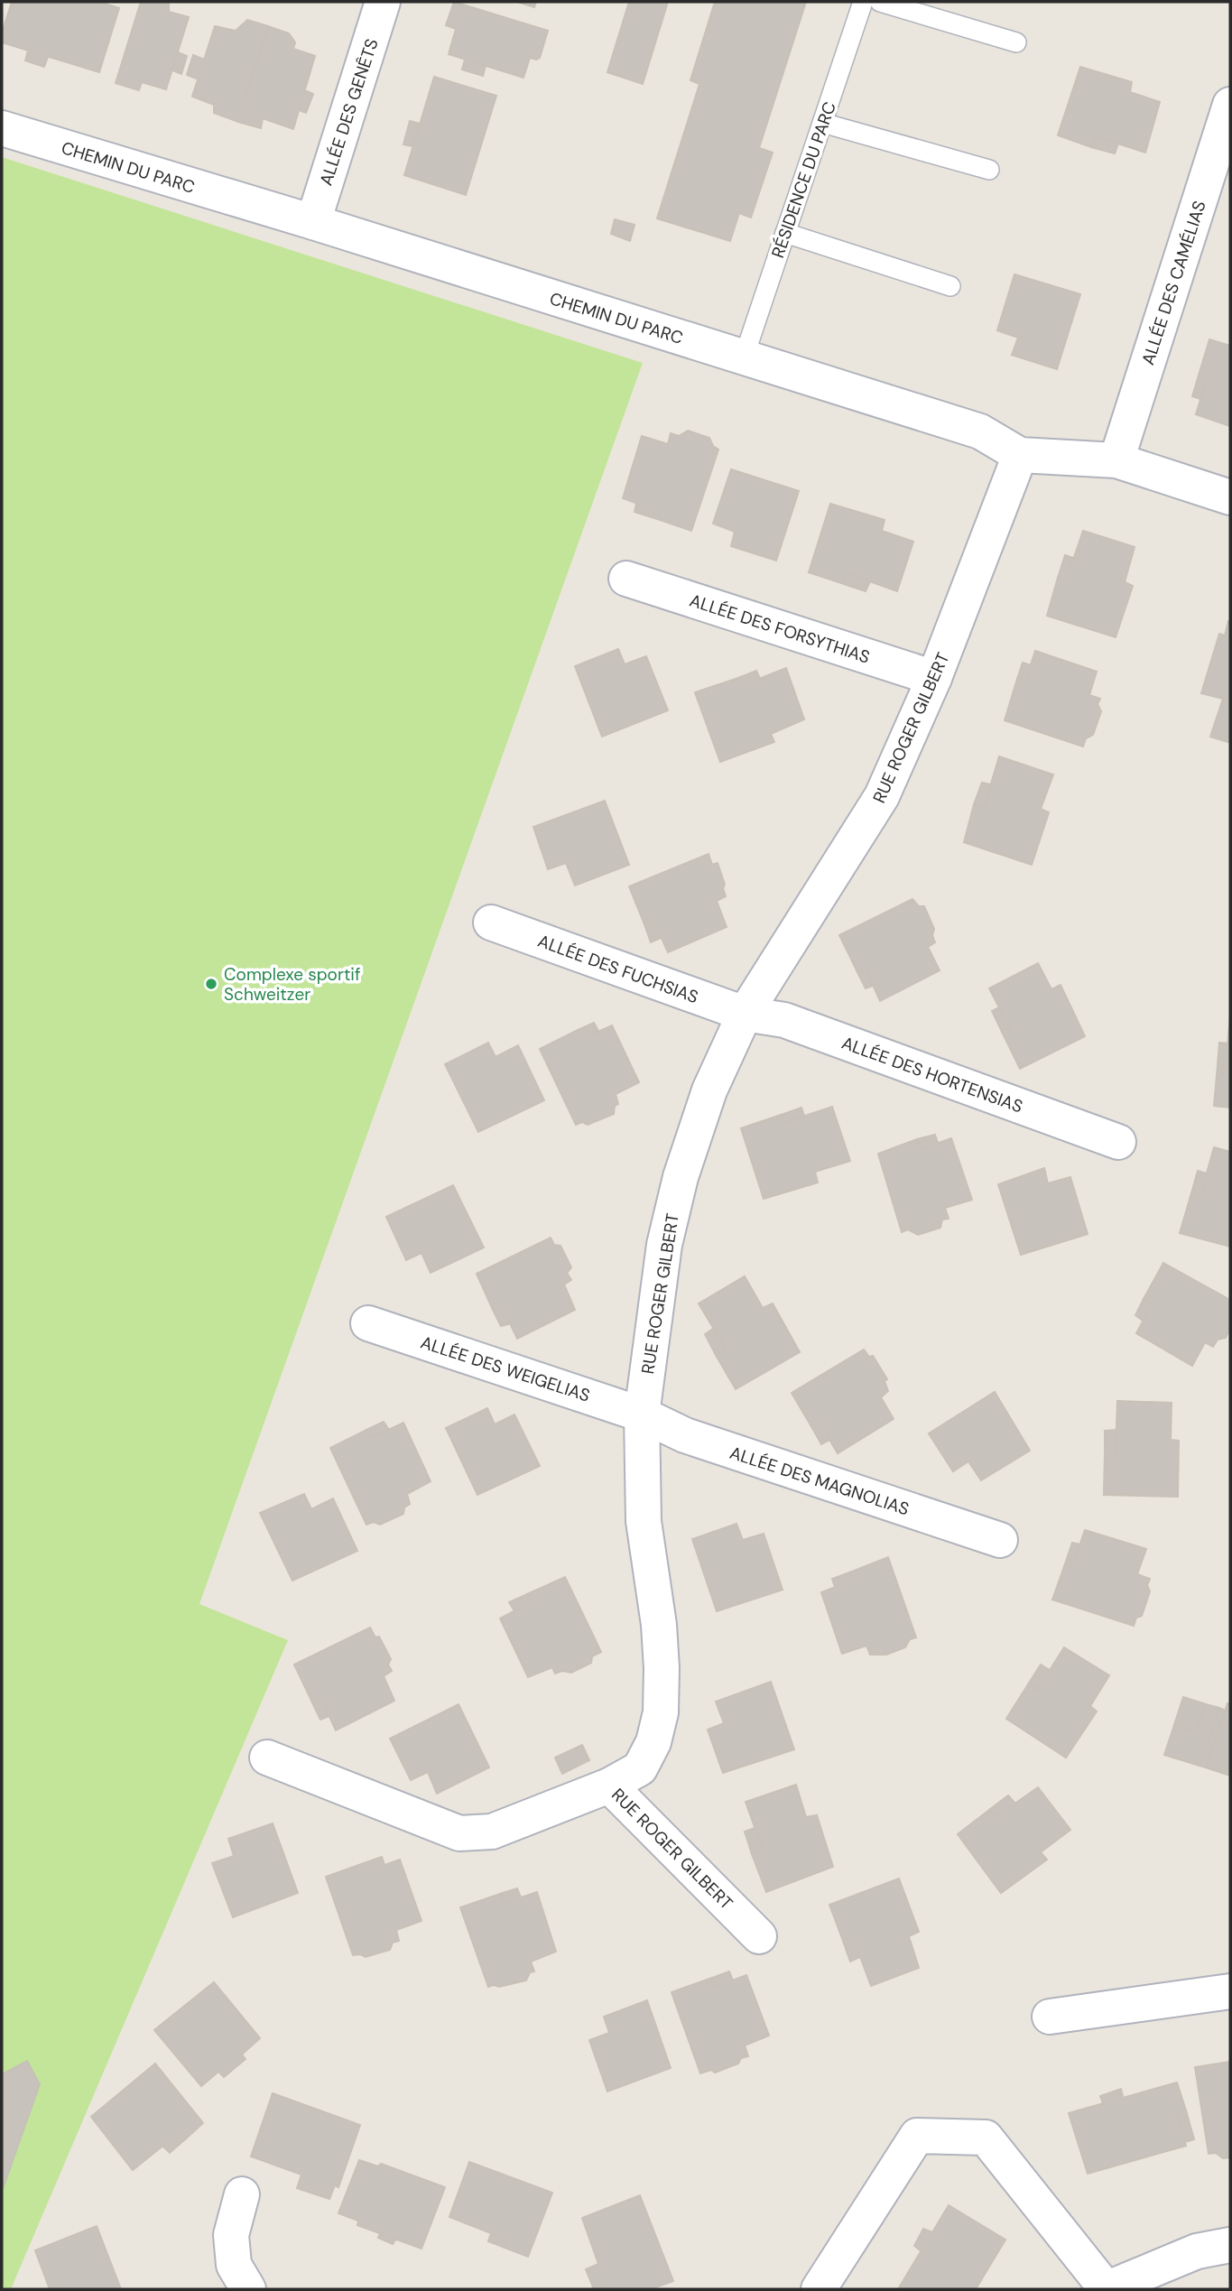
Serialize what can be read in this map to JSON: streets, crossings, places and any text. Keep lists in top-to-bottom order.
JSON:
{
  "streets": {
    "street": [
      "ALLÉE DES GENÊTS",
      "CHEMIN DU PARC",
      "ALLÉE DES CAMÉLIAS",
      "ALLÉE DES FORSYTHIAS",
      "RUE ROGER GILBERT",
      "ALLÉE DES FUCHSIAS",
      "ALLÉE DES HORTENSIAS",
      "ALLÉE DES WEIGELIAS",
      "ALLÉE DES MAGNOLIAS"
    ],
    "lane": ["RÉSIDENCE DU PARC"]
  },
  "crossings": [
    ["ALLÉE DES GENÊTS", "CHEMIN DU PARC"],
    ["CHEMIN DU PARC", "RÉSIDENCE DU PARC"],
    ["CHEMIN DU PARC", "ALLÉE DES CAMÉLIAS"],
    ["CHEMIN DU PARC", "RUE ROGER GILBERT"],
    ["ALLÉE DES FORSYTHIAS", "RUE ROGER GILBERT"],
    ["RUE ROGER GILBERT", "ALLÉE DES FUCHSIAS"],
    ["RUE ROGER GILBERT", "ALLÉE DES HORTENSIAS"],
    ["RUE ROGER GILBERT", "ALLÉE DES WEIGELIAS"],
    ["RUE ROGER GILBERT", "ALLÉE DES MAGNOLIAS"],
    ["ALLÉE DES FUCHSIAS", "ALLÉE DES HORTENSIAS"],
    ["ALLÉE DES WEIGELIAS", "ALLÉE DES MAGNOLIAS"]
  ],
  "places": ["Complexe sportif Schweitzer"]
}
